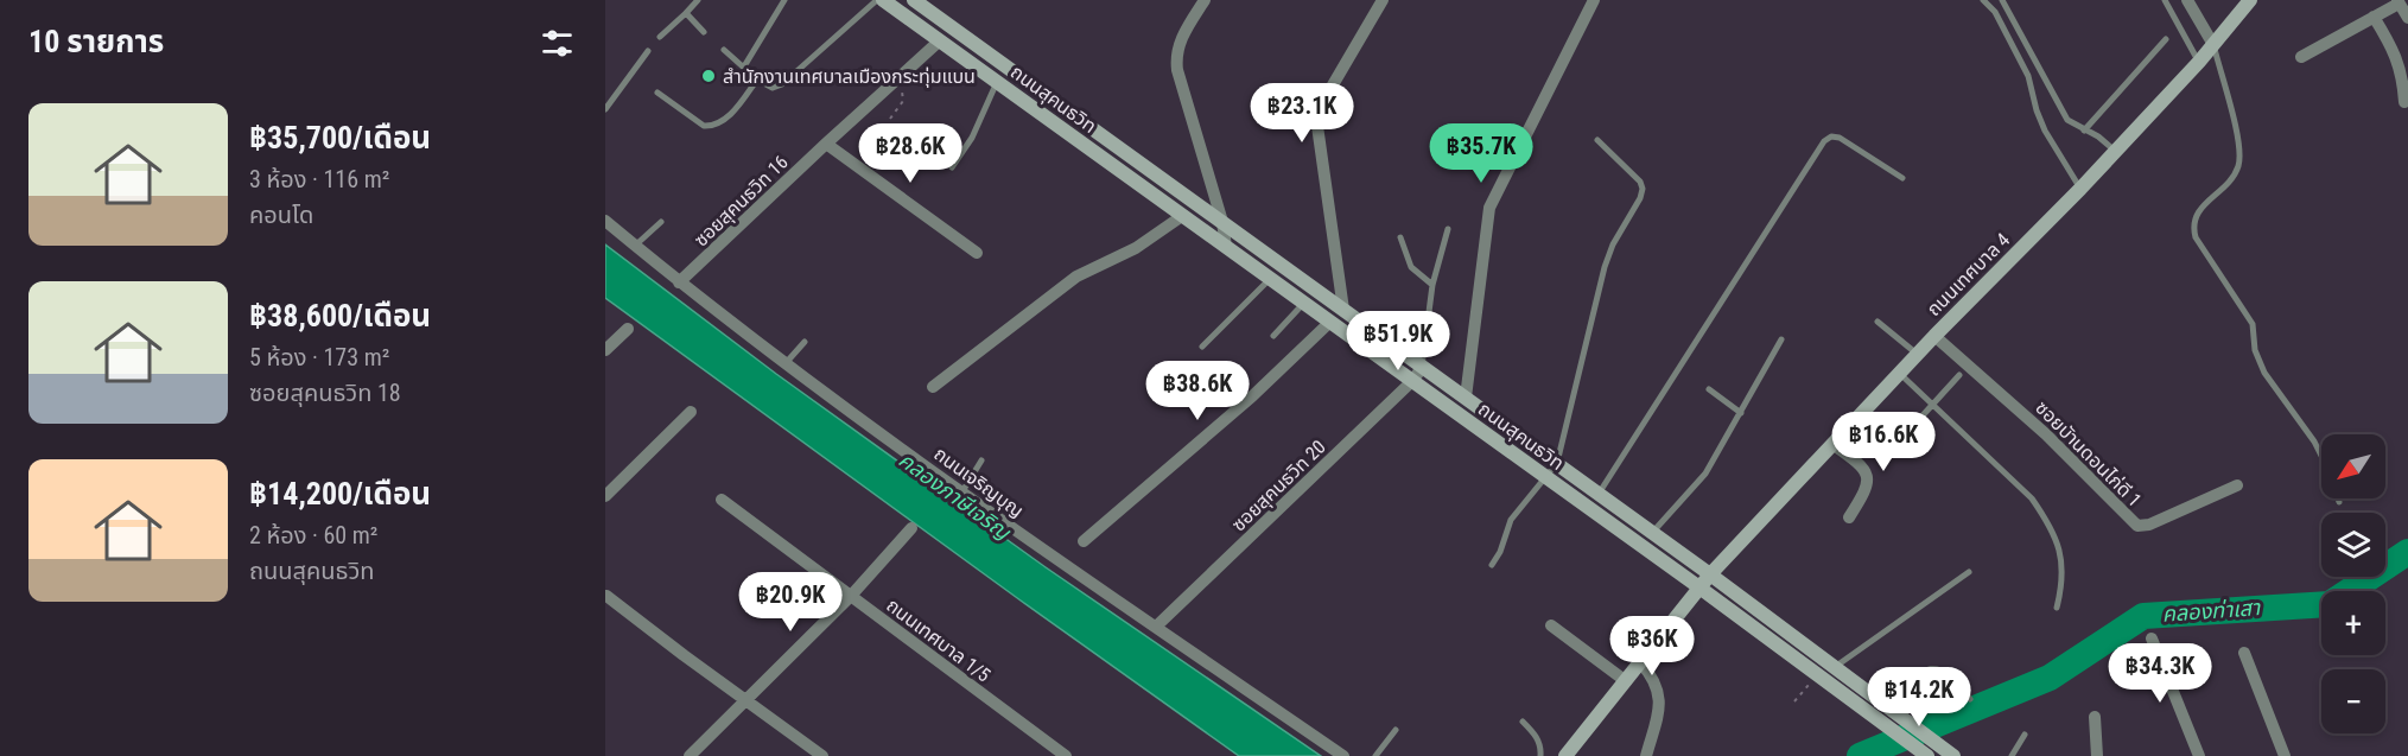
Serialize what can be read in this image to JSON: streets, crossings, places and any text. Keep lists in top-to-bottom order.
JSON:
{
  "streets": {
    "main road": ["ถนนสุคนธวิท", "ถนนเทศบาล 4"],
    "street": [
      "ซอยสุคนธวิท 16",
      "ซอยบัานดอนไก่ดี 1",
      "ถนนเจริญบุญ",
      "ซอยสุคนธวิท 20",
      "ถนนเทศบาล 1/5"
    ]
  },
  "crossings": [
    ["ถนนสุคนธวิท", "ซอยสุคนธวิท 16"],
    ["ถนนสุคนธวิท", "ถนนเทศบาล 4"],
    ["ถนนสุคนธวิท", "ซอยสุคนธวิท 20"],
    ["ซอยสุคนธวิท 16", "ถนนเจริญบุญ"],
    ["ถนนเทศบาล 4", "ซอยบัานดอนไก่ดี 1"],
    ["ถนนเจริญบุญ", "ซอยสุคนธวิท 20"]
  ],
  "water": ["คลองภาษีเจริญ", "คลองท่าเสา"],
  "places": ["สำนักงานเทศบาลเมืองกระทุ่มแบน"],
  "north": "bottom left",
  "page": {
    "heading": "10 รายการ",
    "price": [
      "฿23.1K",
      "฿28.6K",
      "฿35.7K",
      "฿51.9K",
      "฿38.6K",
      "฿16.6K",
      "฿20.9K",
      "฿36K",
      "฿34.3K",
      "฿14.2K"
    ],
    "list": [
      {
        "name": "฿35,700/เดือน",
        "note": "3 ห้อง · 116 m² · คอนโด"
      },
      {
        "name": "฿38,600/เดือน",
        "note": "5 ห้อง · 173 m² · ซอยสุคนธวิท 18"
      },
      {
        "name": "฿14,200/เดือน",
        "note": "2 ห้อง · 60 m² · ถนนสุคนธวิท"
      }
    ],
    "map_buttons": ["+", "−"]
  }
}
